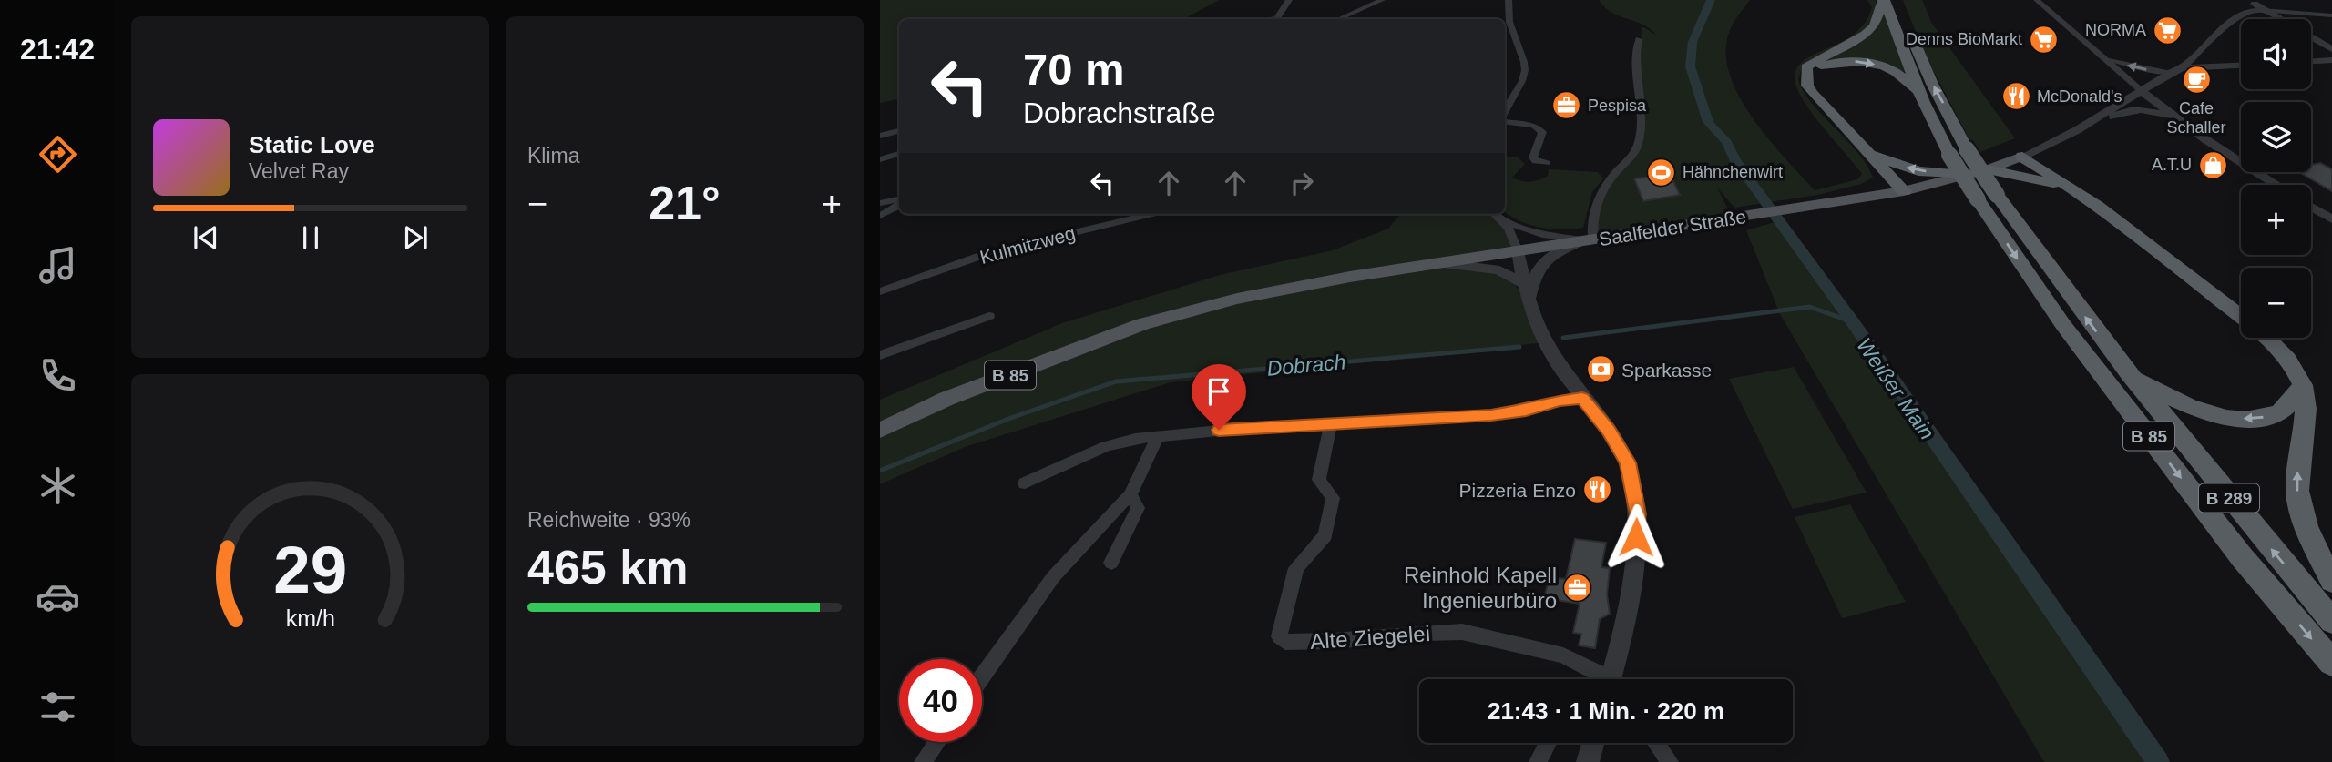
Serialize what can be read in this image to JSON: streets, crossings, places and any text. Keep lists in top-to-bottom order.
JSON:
{
  "streets": {
    "highway": ["B 85", "B 289"],
    "main road": ["Saalfelder Straße"],
    "street": ["Kulmitzweg", "Alte Ziegelei"]
  },
  "crossings": [
    ["B 85", "B 289"]
  ],
  "water": ["Dobrach", "Weißer Main"],
  "places": {
    "supermarket": ["NORMA", "Denns BioMarkt"],
    "cafe": ["Cafe Schaller"],
    "restaurant": ["McDonald's", "Pizzeria Enzo"],
    "office": ["Pespisa", "Reinhold Kapell Ingenieurbüro"],
    "shop": ["A.T.U"],
    "sports": ["Hähnchenwirt"],
    "bank": ["Sparkasse"]
  },
  "page": {
    "tabs": "21:42",
    "tile": [
      "Klima",
      ["Reichweite · 93%", "465 km"]
    ],
    "map_buttons": ["+", "−"],
    "turn": ["70 m", "Dobrachstraße"],
    "song": ["Static Love", "Velvet Ray"],
    "heat": ["−", "21°", "+"],
    "limit": "40",
    "trip": "21:43 · 1 Min. · 220 m",
    "gauge": ["29", "km/h"]
  }
}
